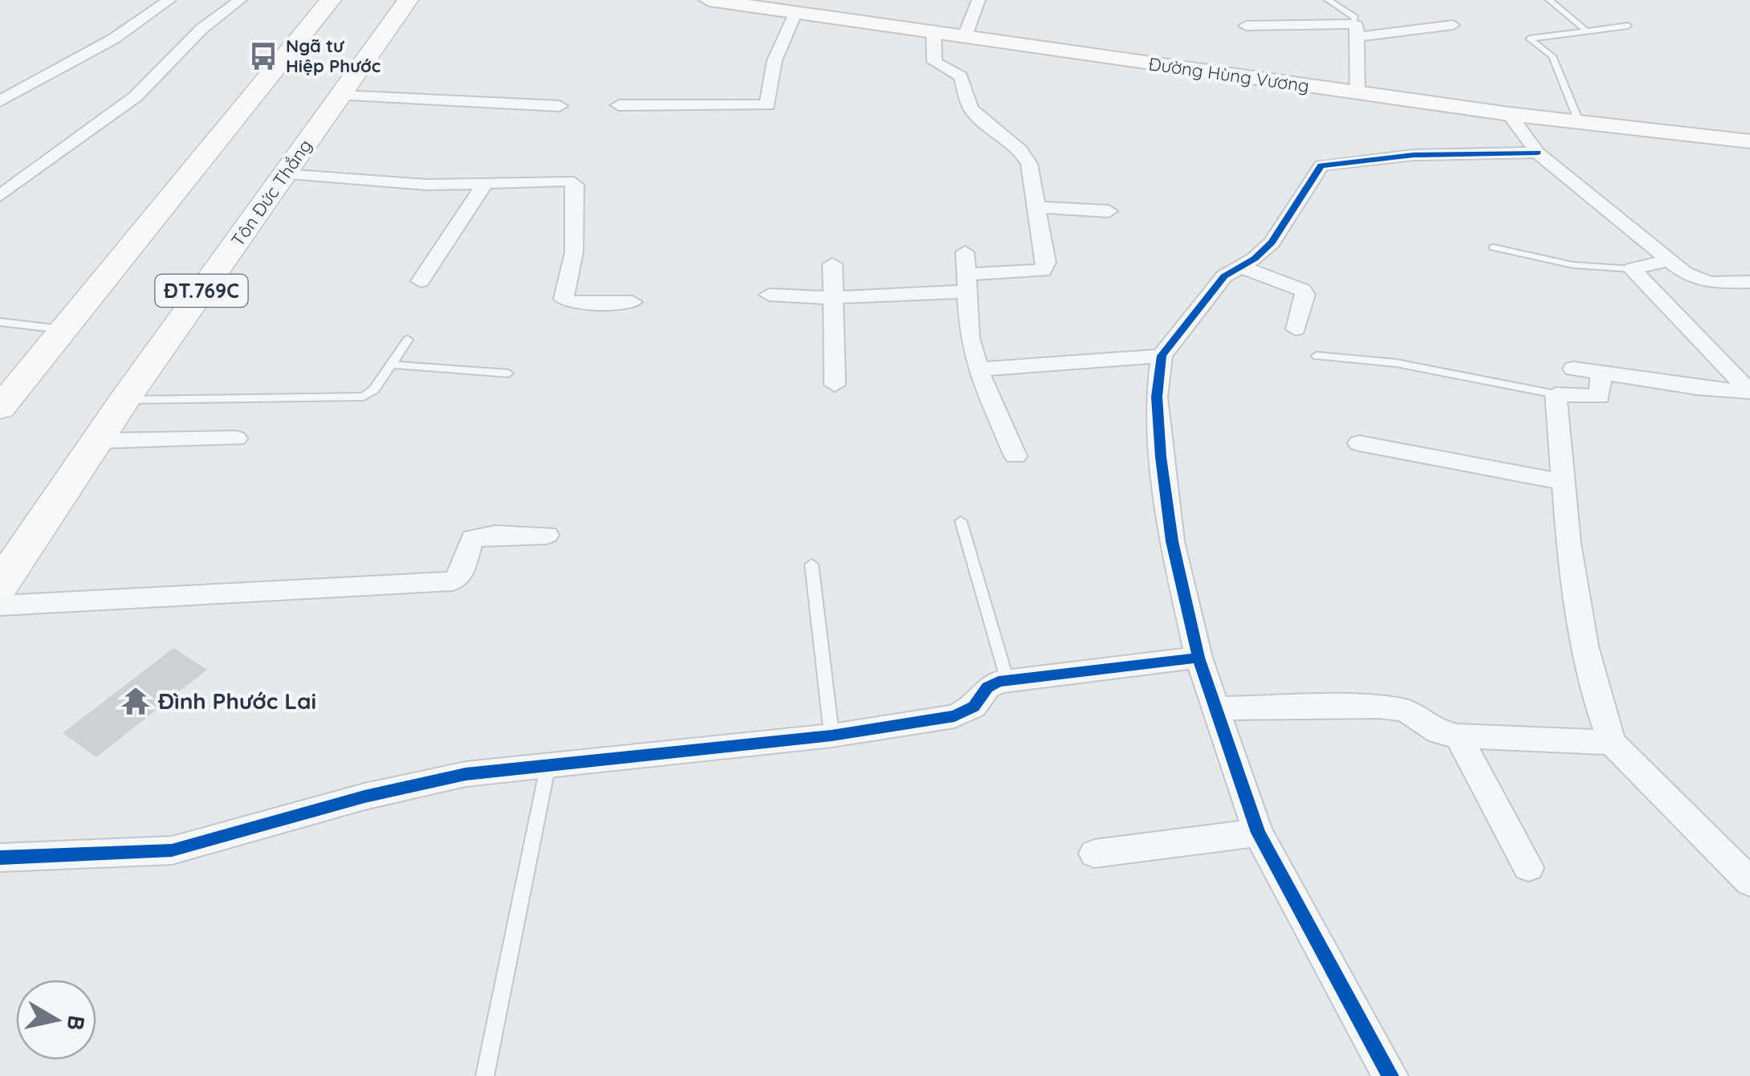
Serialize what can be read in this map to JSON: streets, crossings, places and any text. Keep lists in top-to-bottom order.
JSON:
{
  "streets": {
    "main road": ["Tôn Đức Thắng", "ĐT.769C"],
    "street": ["Đường Hùng Vương"]
  },
  "places": {
    "bus stop": ["Ngã tư Hiệp Phước"],
    "temple": ["Đình Phước Lai"]
  },
  "north": "right"
}
